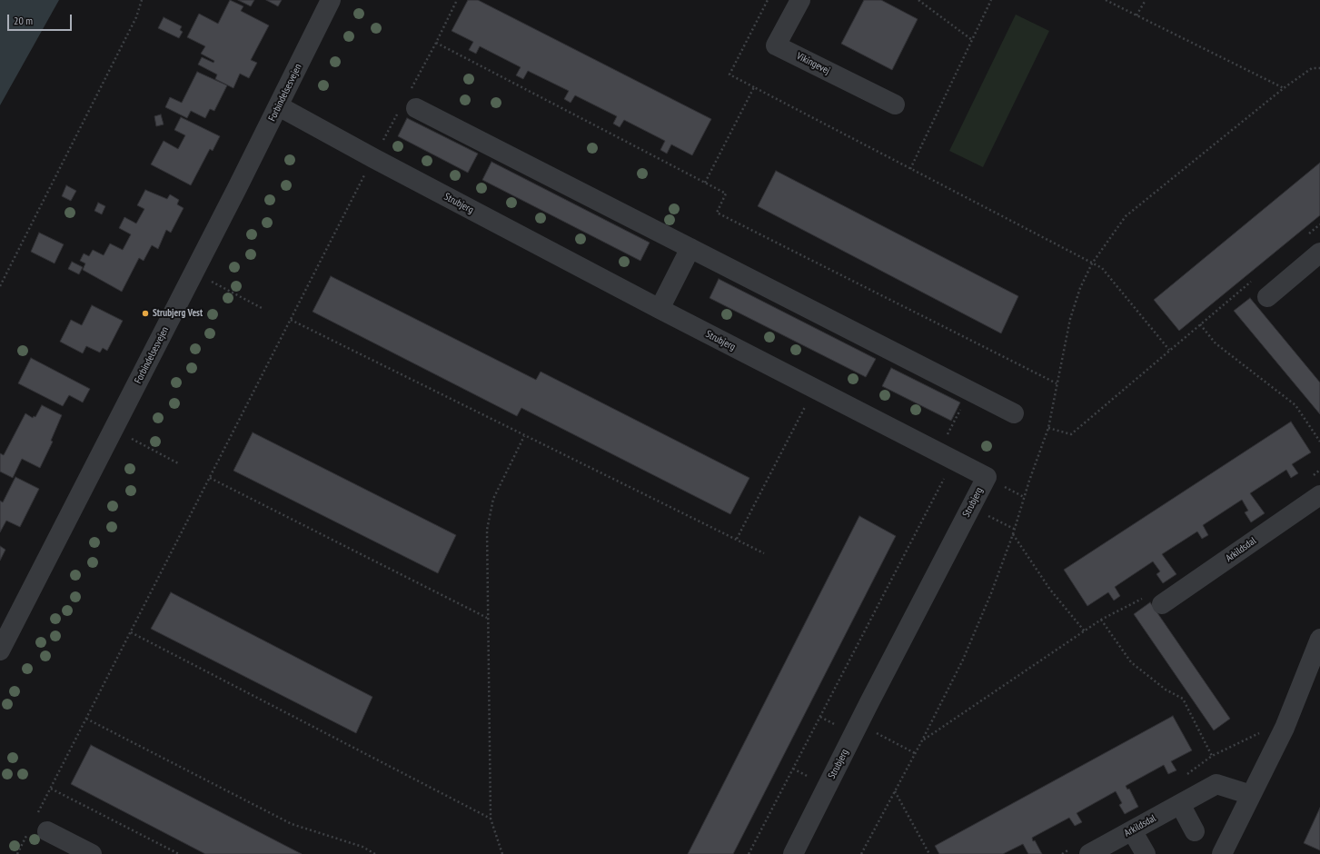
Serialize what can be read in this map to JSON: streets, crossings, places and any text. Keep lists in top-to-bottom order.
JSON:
{
  "streets": {
    "street": [
      "Vikingevej",
      "Forbindelsesvejen",
      "Strubjerg",
      "Arkildsdal"
    ]
  },
  "crossings": [
    ["Forbindelsesvejen", "Strubjerg"]
  ],
  "places": ["Strubjerg Vest"],
  "scale_bar": "20 m"
}
